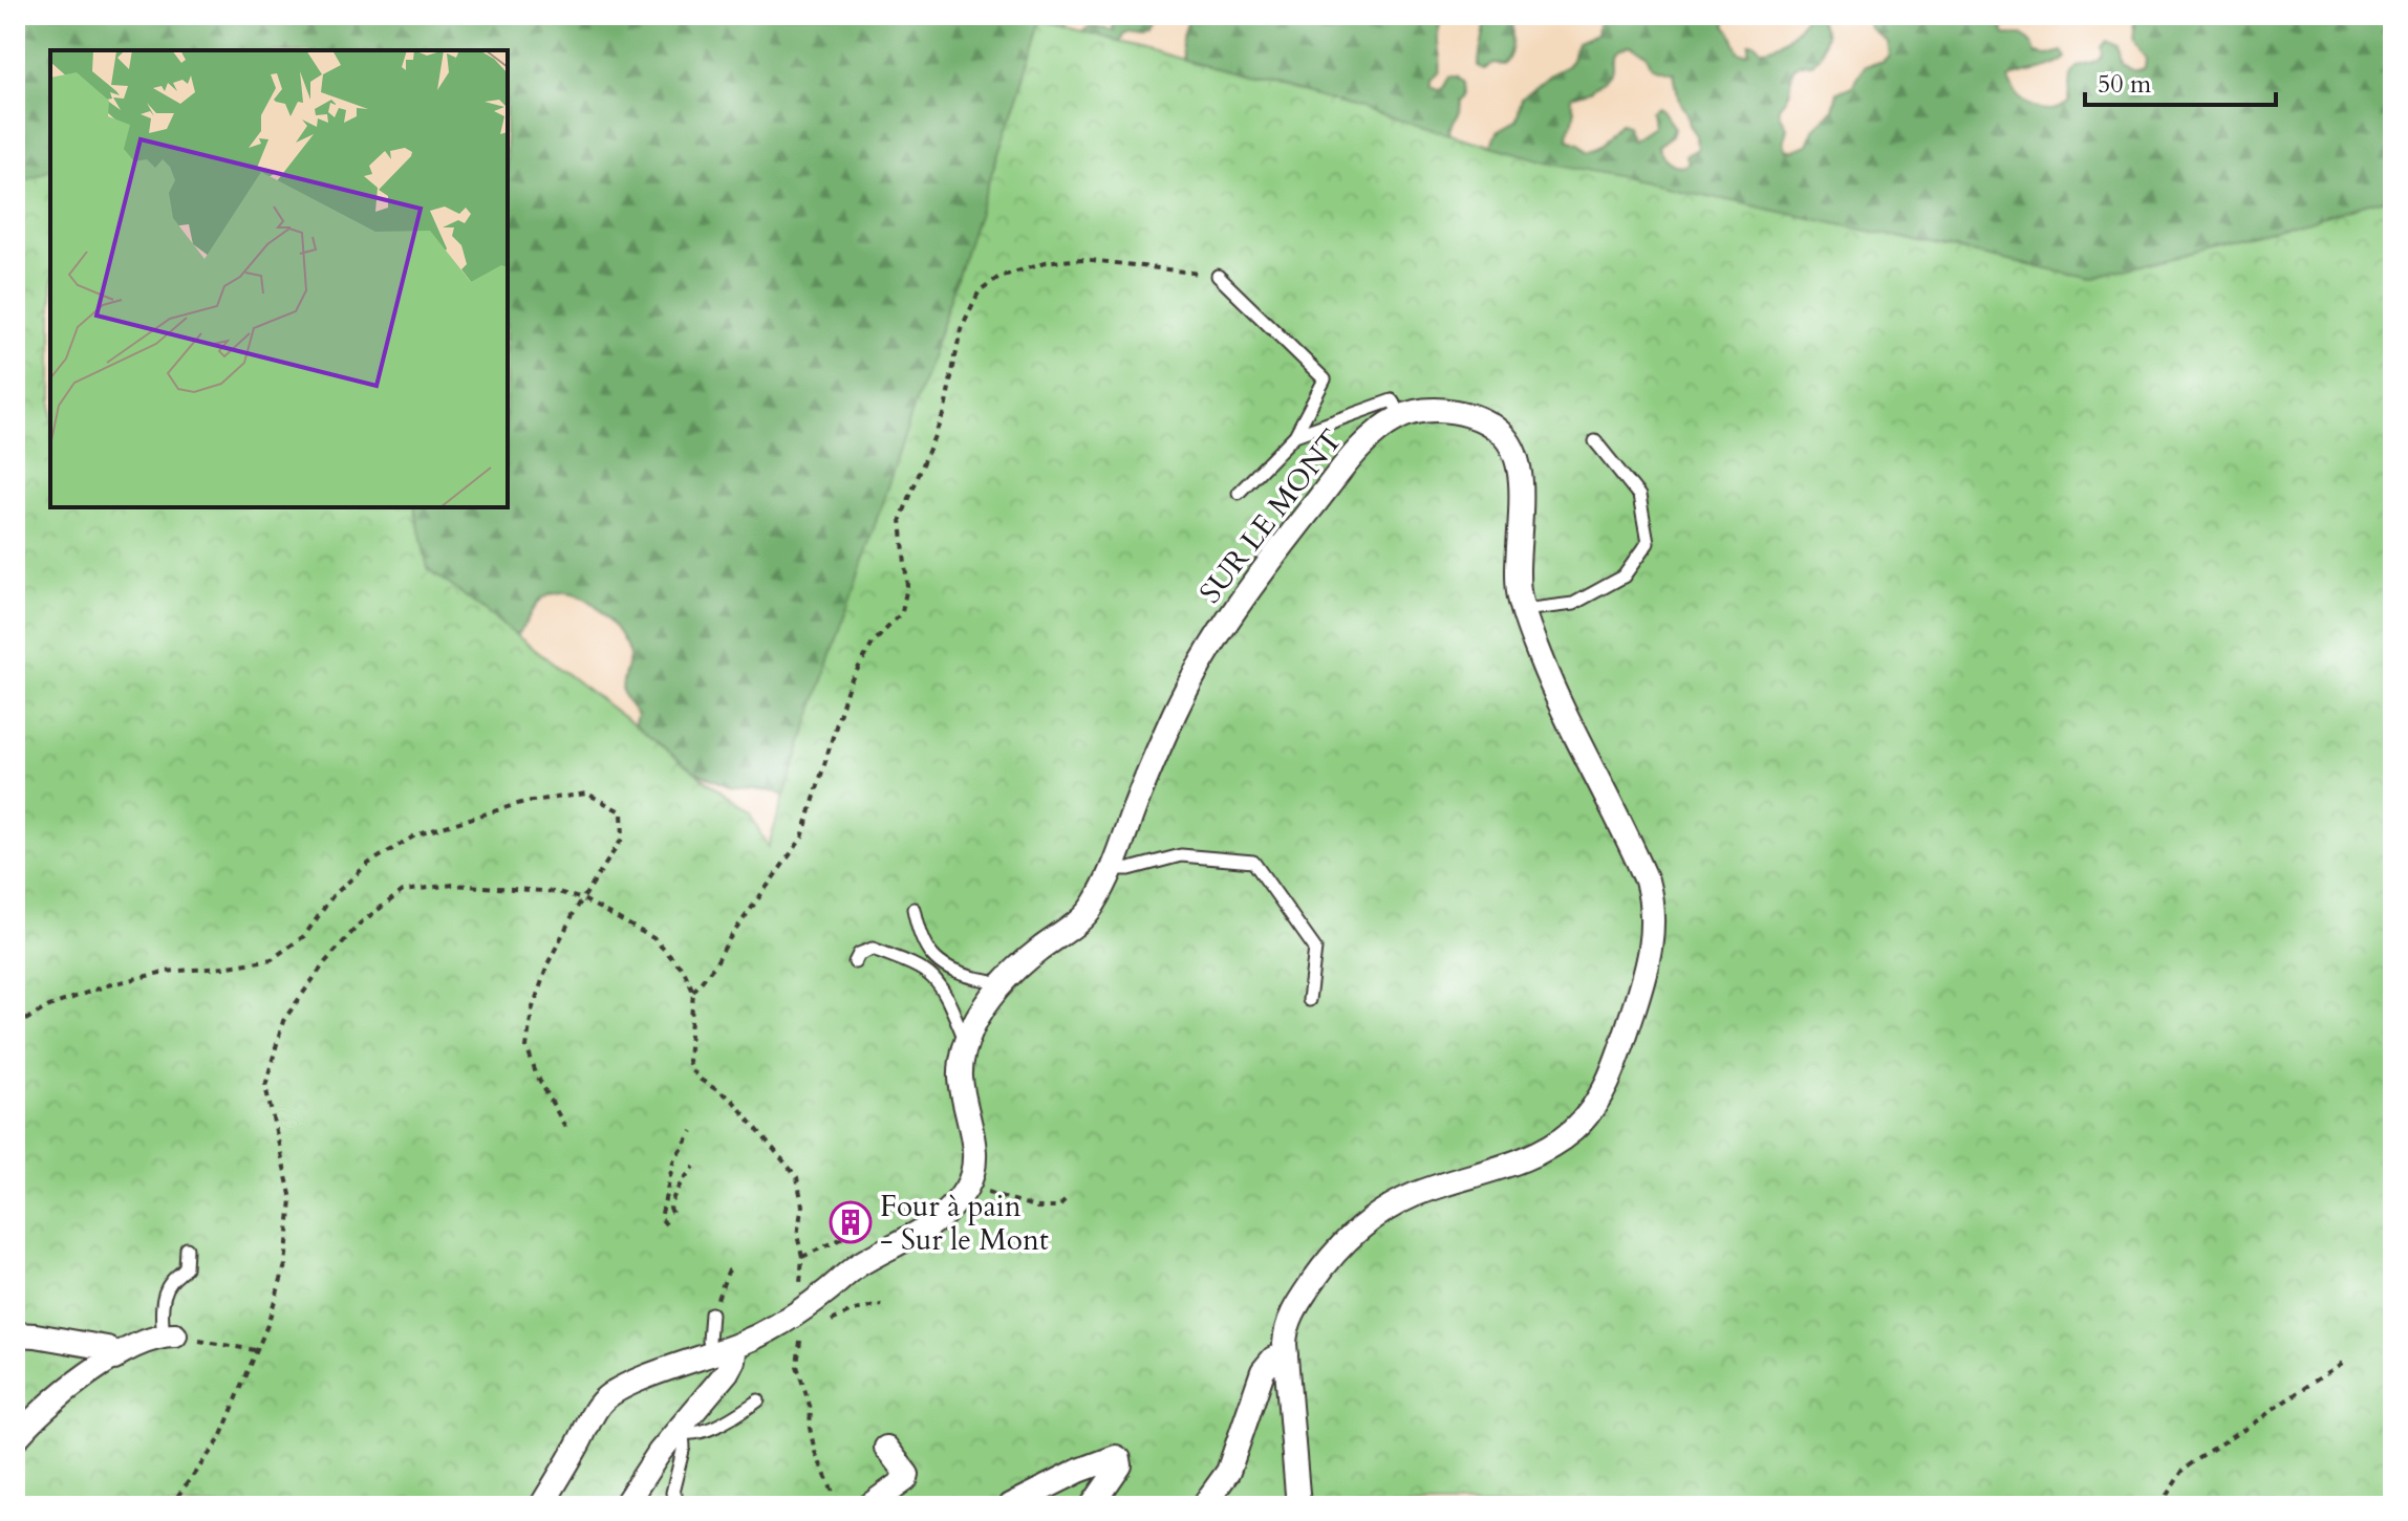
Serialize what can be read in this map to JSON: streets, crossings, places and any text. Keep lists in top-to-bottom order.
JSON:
{
  "streets": {
    "street": ["SUR LE MONT"]
  },
  "places": {
    "building": ["Four à pain - Sur le Mont"]
  },
  "scale_bar": "50 m"
}
